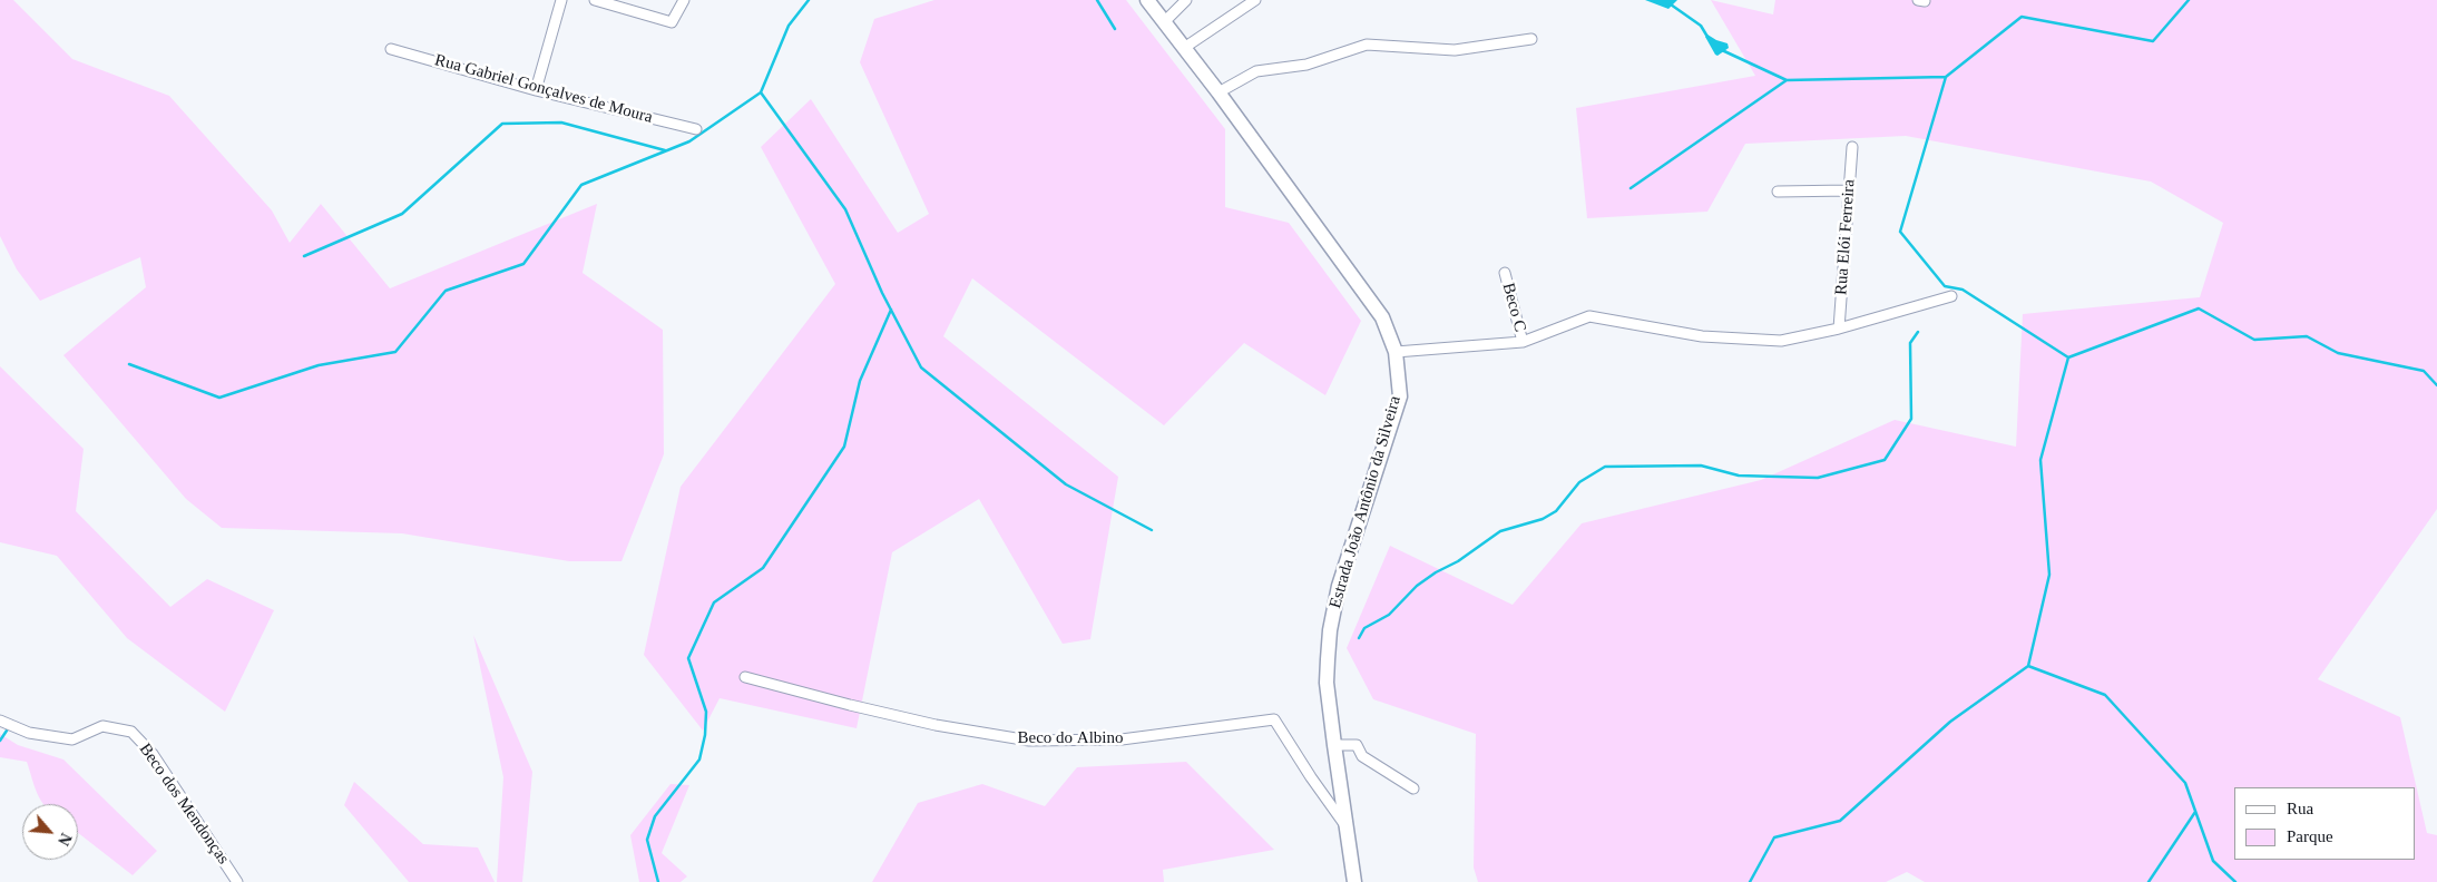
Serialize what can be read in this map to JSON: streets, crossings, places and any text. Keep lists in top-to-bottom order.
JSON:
{
  "streets": {
    "main road": ["Estrada João Antônio da Silveira"],
    "street": [
      "Rua Gabriel Gonçalves de Moura",
      "Rua Elói Ferreira",
      "Beco C",
      "Beco do Albino",
      "Beco dos Mendonças"
    ]
  },
  "crossings": [
    ["Estrada João Antônio da Silveira", "Beco do Albino"]
  ],
  "legend": ["Rua", "Parque"],
  "north": "bottom right"
}
